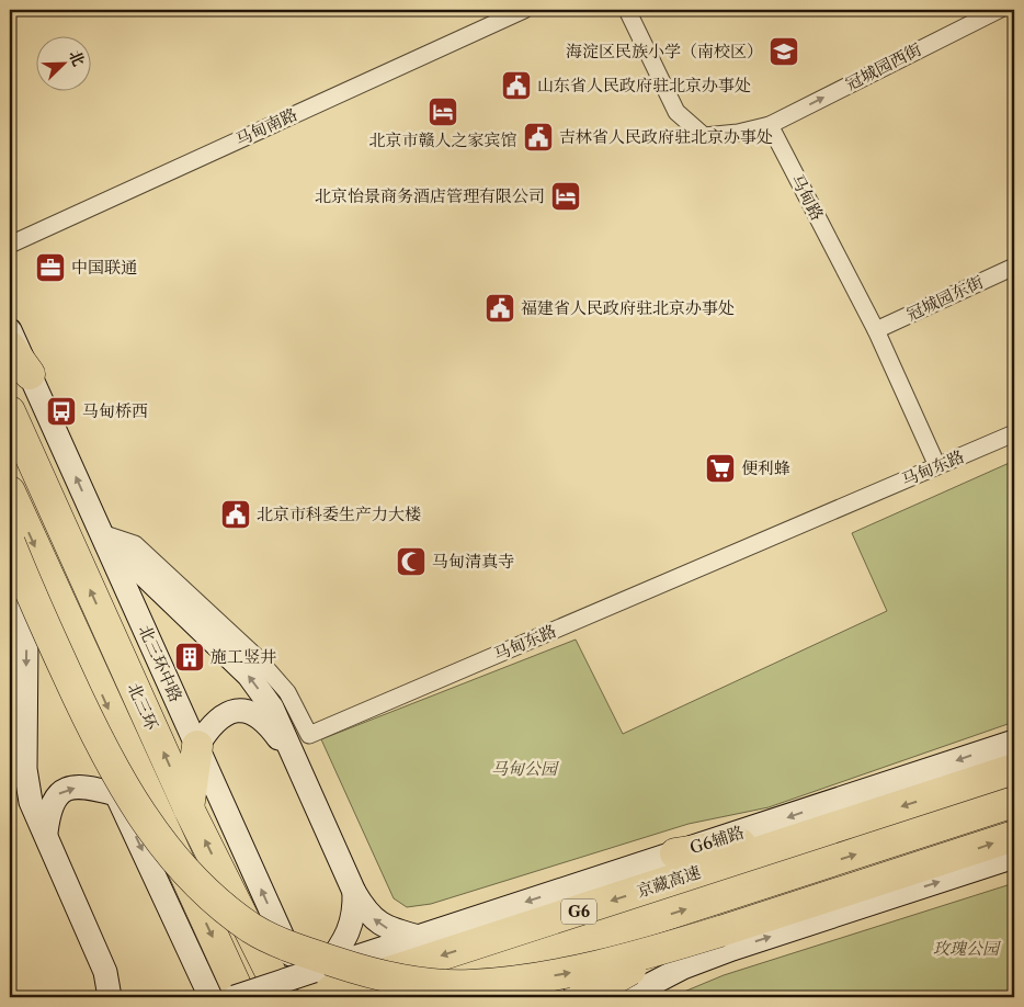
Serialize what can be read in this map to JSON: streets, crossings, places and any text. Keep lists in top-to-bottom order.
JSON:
{
  "streets": {
    "highway": ["北三环", "京藏高速", "G6"],
    "main road": ["北三环中路", "G6辅路"],
    "street": [
      "冠城园西街",
      "马甸南路",
      "马甸路",
      "冠城园东街",
      "马甸东路"
    ]
  },
  "crossings": [
    ["冠城园西街", "马甸路"],
    ["马甸路", "冠城园东街"],
    ["马甸路", "马甸东路"],
    ["马甸东路", "北三环中路"],
    ["北三环中路", "G6辅路"],
    ["北三环中路", "京藏高速"],
    ["G6辅路", "京藏高速"]
  ],
  "one_way": ["冠城园西街"],
  "parks": ["马甸公园", "玫瑰公园"],
  "places": {
    "school or university": ["海淀区民族小学（南校区）"],
    "public building": [
      "山东省人民政府驻北京办事处",
      "吉林省人民政府驻北京办事处",
      "福建省人民政府驻北京办事处",
      "北京市科委生产力大楼"
    ],
    "hotel": ["北京市赣人之家宾馆", "北京怡景商务酒店管理有限公司"],
    "office": ["中国联通"],
    "bus stop": ["马甸桥西"],
    "supermarket": ["便利蜂"],
    "mosque": ["马甸清真寺"],
    "building": ["施工竖井"]
  },
  "north": "top right"
}
